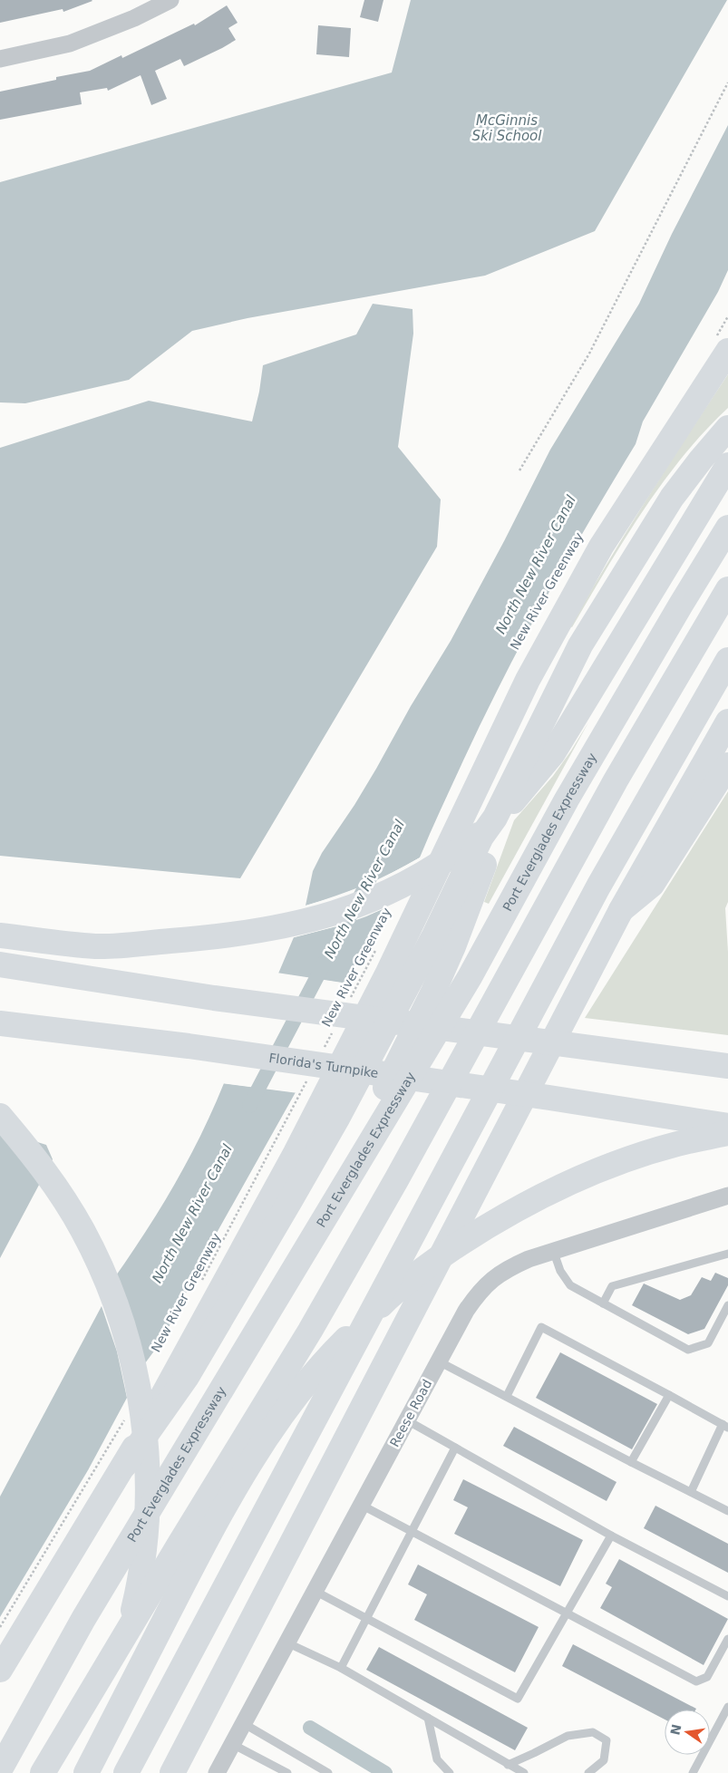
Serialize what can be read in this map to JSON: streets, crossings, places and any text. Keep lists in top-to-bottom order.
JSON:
{
  "streets": {
    "main road": ["Port Everglades Expressway", "Florida's Turnpike"],
    "street": ["Reese Road"],
    "path": ["New River Greenway"]
  },
  "water": ["McGinnis Ski School", "North New River Canal"],
  "north": "left"
}
